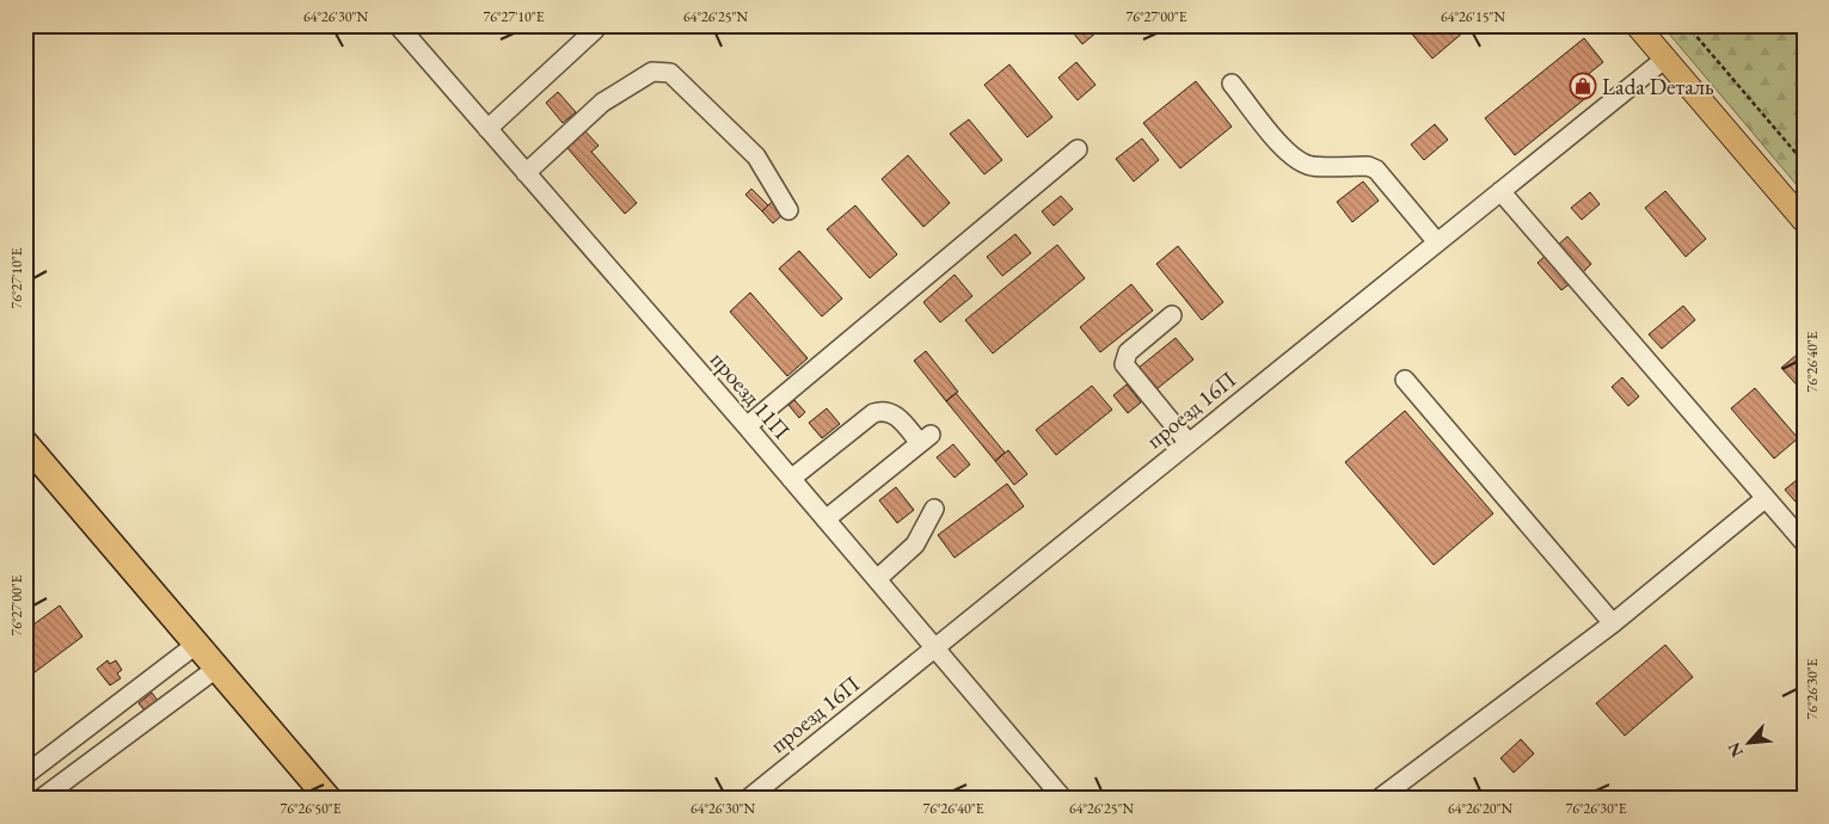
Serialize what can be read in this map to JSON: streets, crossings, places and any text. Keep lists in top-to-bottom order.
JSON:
{
  "streets": {
    "street": ["проезд 11П", "проезд 16П"]
  },
  "crossings": [
    ["проезд 11П", "проезд 16П"]
  ],
  "places": {
    "shop": ["Lada Dеталь"]
  },
  "north": "bottom left",
  "coordinates": [
    "64°26'30\"N",
    "76°27'10\"E",
    "64°26'25\"N",
    "76°27'00\"E",
    "64°26'15\"N",
    "76°26'40\"E",
    "76°26'30\"E",
    "76°26'50\"E",
    "64°26'20\"N"
  ]
}
